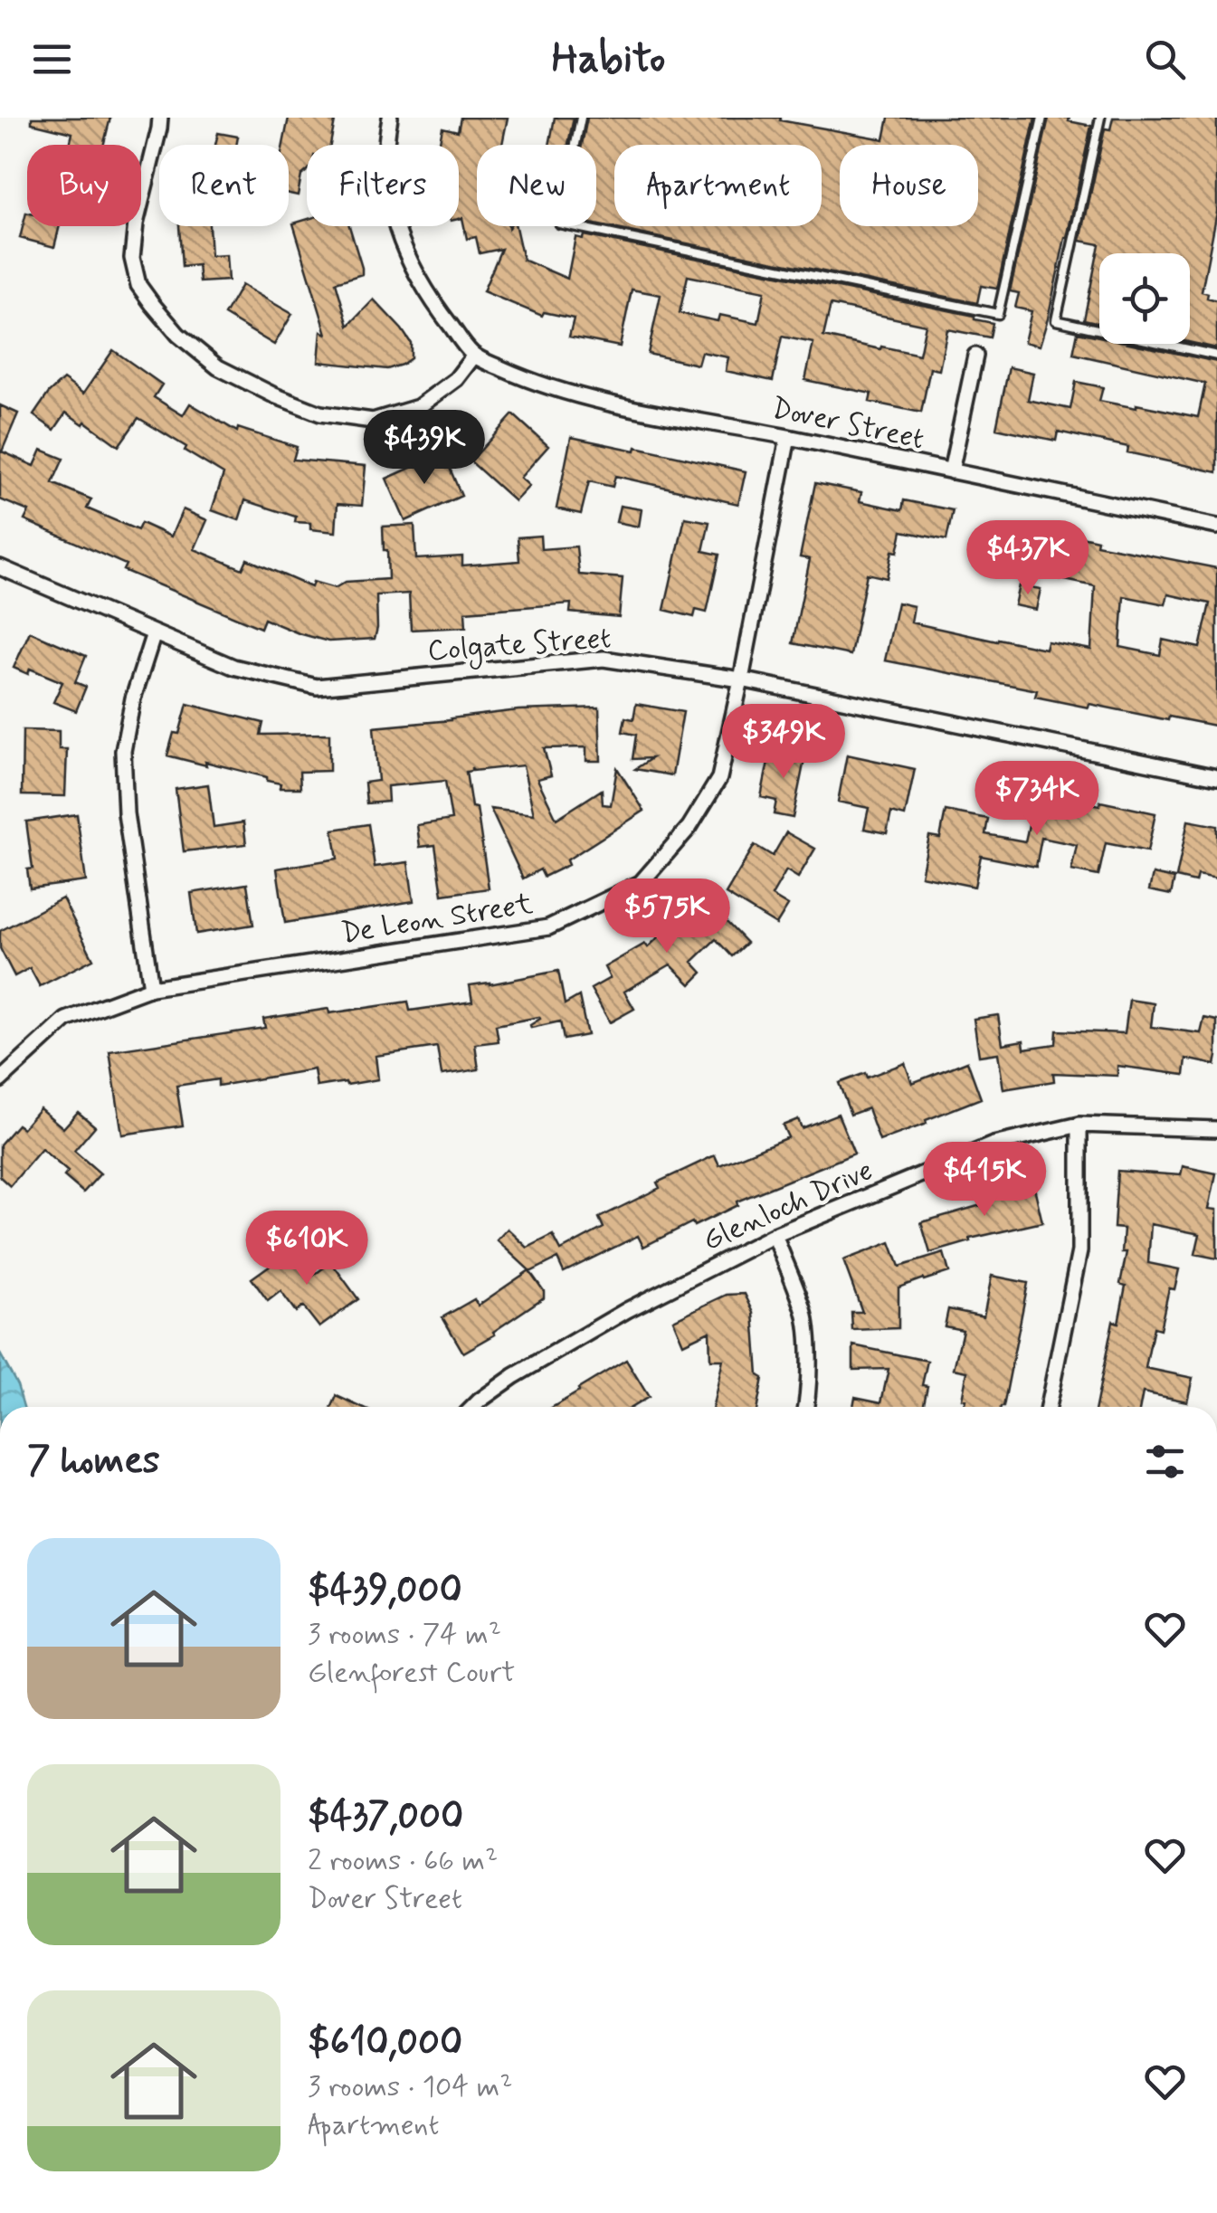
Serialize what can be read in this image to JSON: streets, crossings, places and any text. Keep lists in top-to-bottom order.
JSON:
{
  "streets": {
    "street": [
      "Dover Street",
      "Colgate Street",
      "De Leon Street",
      "Glenloch Drive"
    ]
  },
  "crossings": [
    ["Dover Street", "De Leon Street"],
    ["Colgate Street", "De Leon Street"]
  ],
  "page": {
    "header": "Habito",
    "chip": [
      "Buy",
      "Rent",
      "Filters",
      "New",
      "Apartment",
      "House"
    ],
    "price": [
      "$439K",
      "$437K",
      "$349K",
      "$734K",
      "$575K",
      "$415K",
      "$610K"
    ],
    "heading": "7 homes",
    "list": [
      {
        "name": "$439,000",
        "note": "3 rooms · 74 m² · Glenforest Court"
      },
      {
        "name": "$437,000",
        "note": "2 rooms · 66 m² · Dover Street"
      },
      {
        "name": "$610,000",
        "note": "3 rooms · 104 m² · Apartment"
      }
    ]
  }
}
